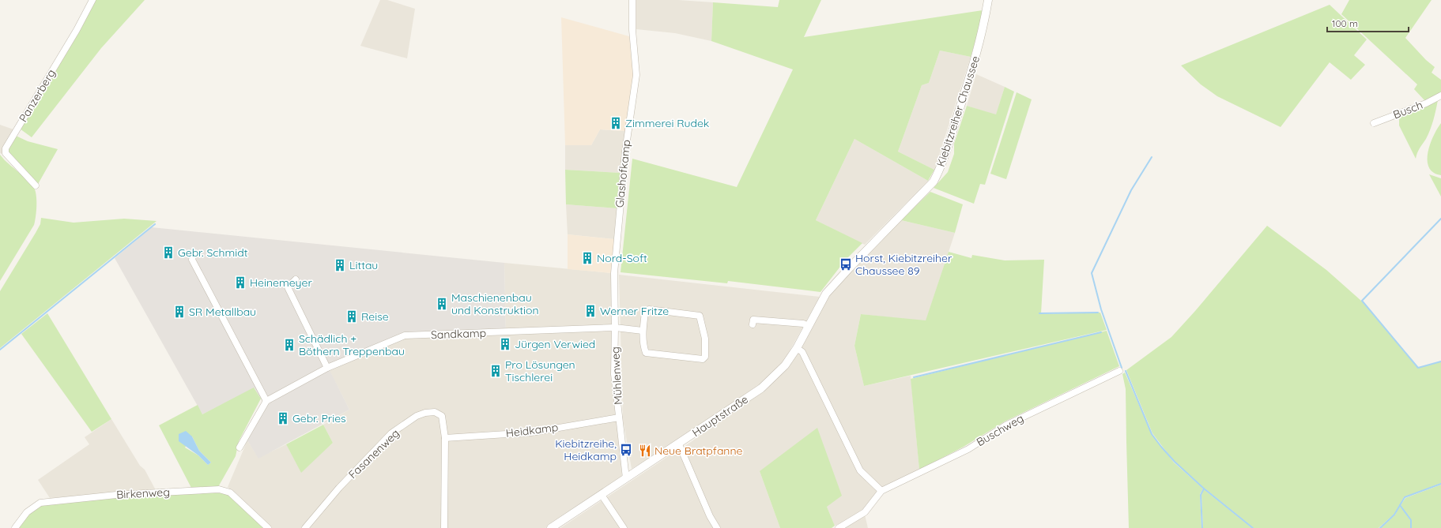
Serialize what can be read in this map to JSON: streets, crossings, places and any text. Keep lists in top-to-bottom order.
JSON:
{
  "streets": {
    "street": [
      "Panzerberg",
      "Busch",
      "Kiebitzreiher Chaussee",
      "Glashofkamp",
      "Sandkamp",
      "Mühlenweg",
      "Hauptstraße",
      "Heidkamp",
      "Buschweg",
      "Fasanenweg",
      "Birkenweg"
    ]
  },
  "crossings": [
    ["Kiebitzreiher Chaussee", "Hauptstraße"],
    ["Glashofkamp", "Mühlenweg"],
    ["Sandkamp", "Mühlenweg"],
    ["Mühlenweg", "Hauptstraße"],
    ["Mühlenweg", "Heidkamp"],
    ["Heidkamp", "Fasanenweg"]
  ],
  "places": {
    "building": [
      "Zimmerei Rudek",
      "Gebr. Schmidt",
      "Nord-Soft",
      "Littau",
      "Heinemeyer",
      "Maschienenbau und Konstruktion",
      "Werner Fritze",
      "SR Metallbau",
      "Reise",
      "Jürgen Verwied",
      "Schädlich + Böthern Treppenbau",
      "Pro Lösungen Tischlerei",
      "Gebr. Pries"
    ],
    "bus stop": ["Horst, Kiebitzreiher Chaussee 89", "Kiebitzreihe, Heidkamp"],
    "restaurant": ["Neue Bratpfanne"]
  },
  "scale_bar": "100 m"
}
